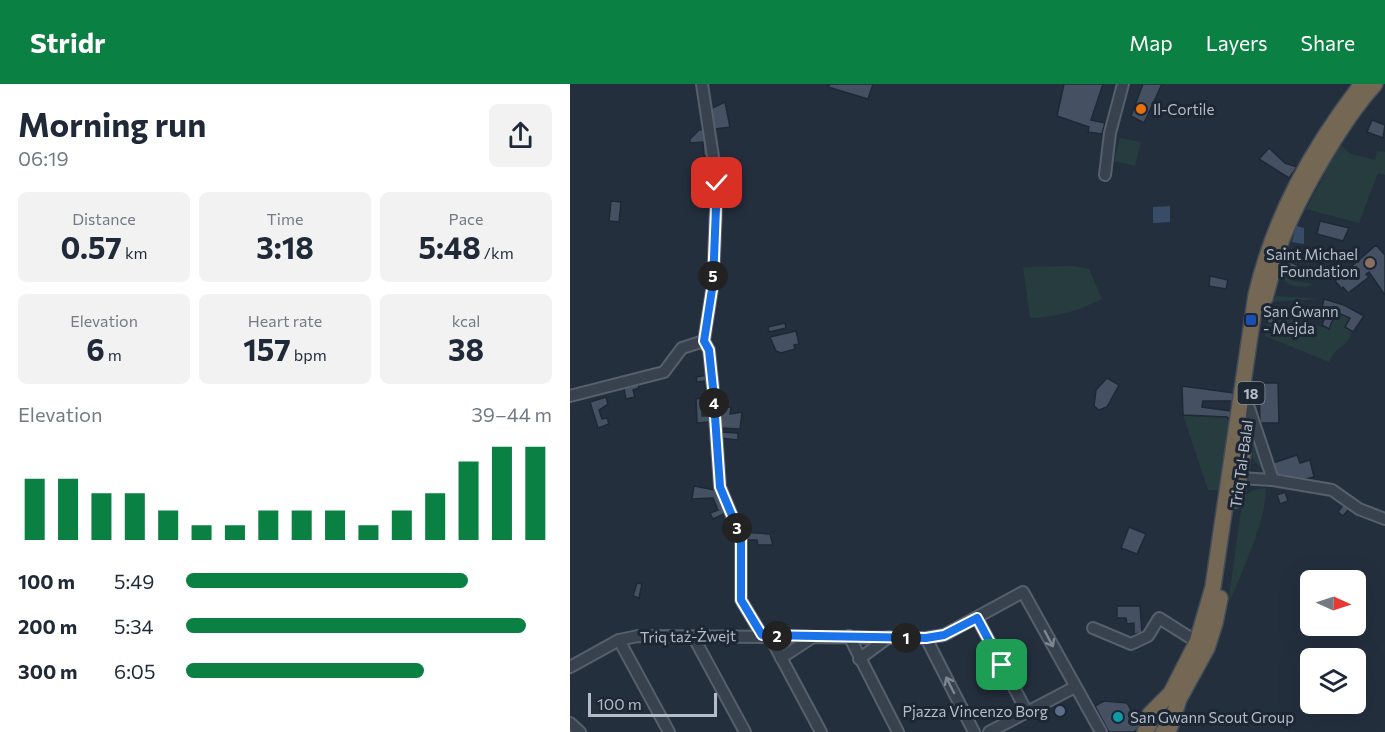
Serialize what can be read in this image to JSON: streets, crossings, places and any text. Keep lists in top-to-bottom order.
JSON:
{
  "streets": {
    "highway": ["18", "Triq Tal-Balal"],
    "street": ["Triq taż-Żwejt"]
  },
  "places": {
    "other": [
      "Il-Cortile",
      "Saint Michael Foundation",
      "Pjazza Vincenzo Borg",
      "San Gwann Scout Group"
    ],
    "transit": ["San Ġwann - Mejda"]
  },
  "scale_bar": "100 m",
  "north": "right",
  "page": {
    "header": "Stridr",
    "nav": ["Map", "Layers", "Share"],
    "heading": ["Morning run", "06:19"],
    "stats": [
      ["Distance", "0.57 km"],
      ["Time", "3:18"],
      ["Pace", "5:48 /km"],
      ["Elevation", "6 m"],
      ["Heart rate", "157 bpm"],
      ["kcal", "38"]
    ],
    "pins": [
      "5",
      "4",
      "3",
      "2",
      "1"
    ],
    "chart": ["Elevation", "39–44 m"],
    "list": [
      {
        "name": "100 m",
        "note": "5:49"
      },
      {
        "name": "200 m",
        "note": "5:34"
      },
      {
        "name": "300 m",
        "note": "6:05"
      }
    ],
    "scale": "100 m"
  }
}
